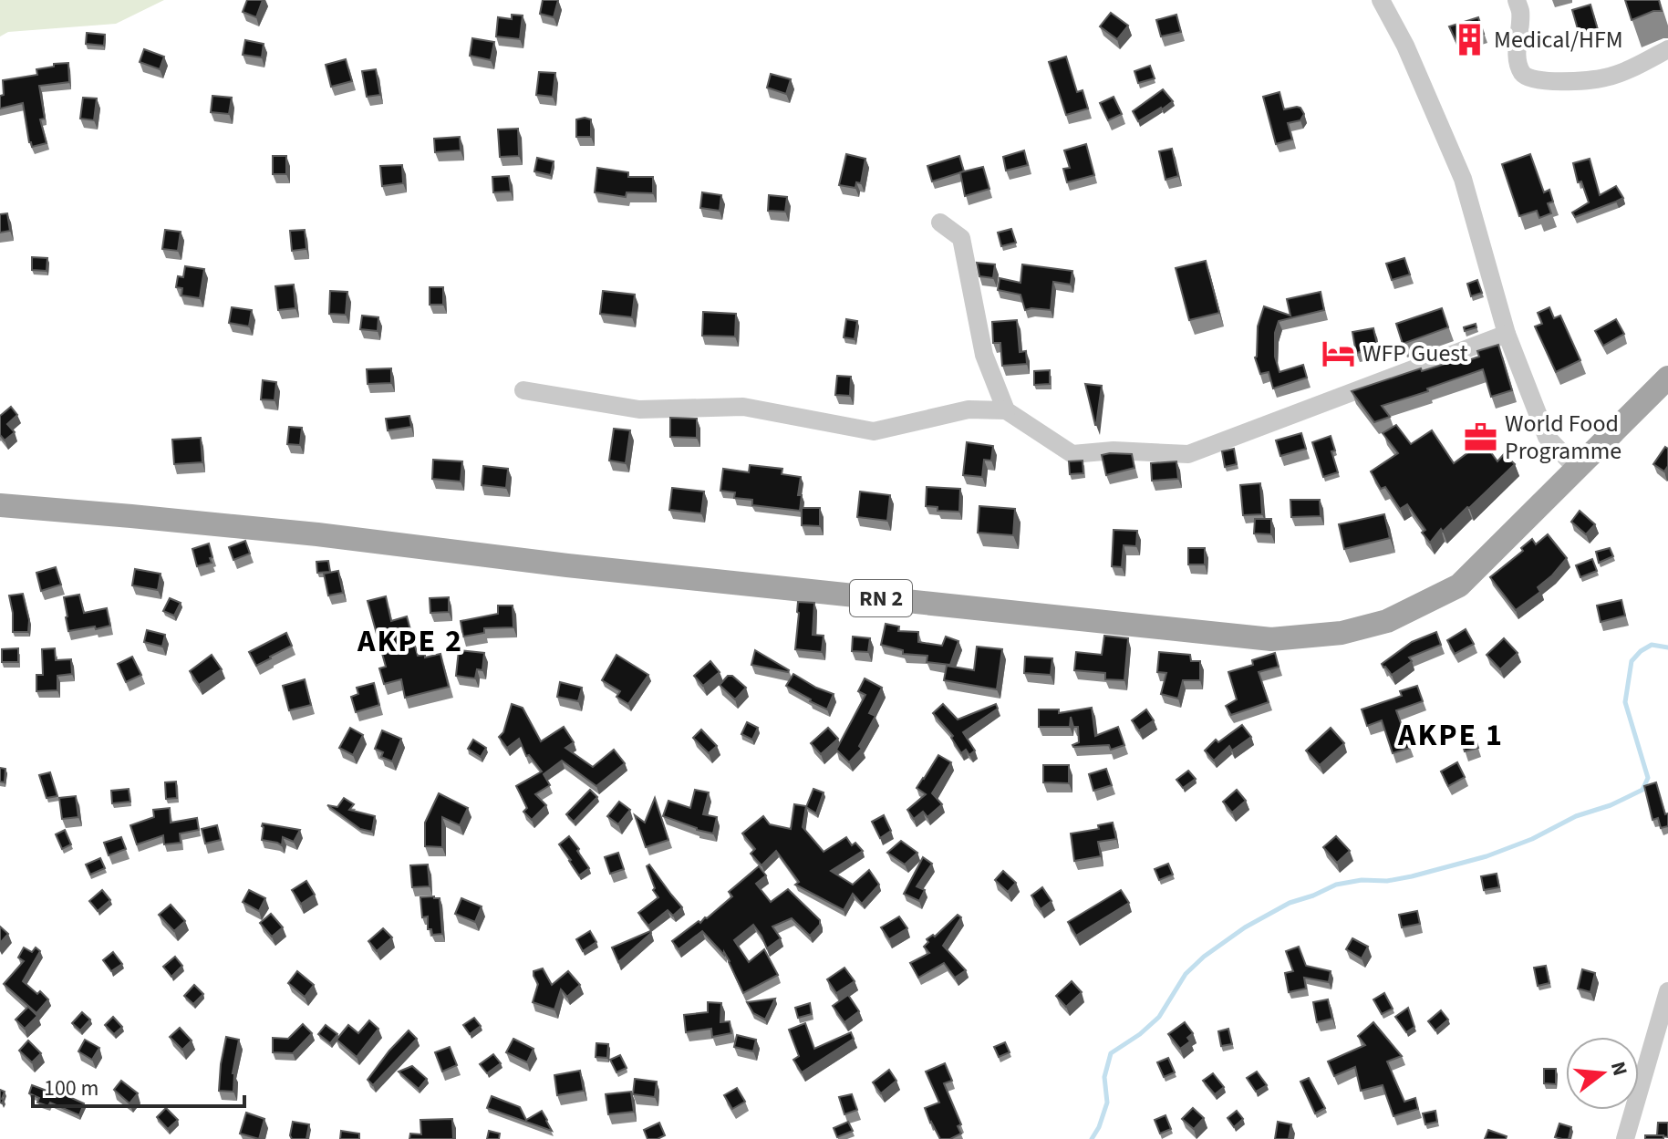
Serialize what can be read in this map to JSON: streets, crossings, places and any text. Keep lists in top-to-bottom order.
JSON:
{
  "streets": {
    "main road": ["RN 2"]
  },
  "districts": ["AKPE 2", "AKPE 1"],
  "places": {
    "building": ["Medical/HFM"],
    "hotel": ["WFP Guest"],
    "office": ["World Food Programme"]
  },
  "scale_bar": "100 m",
  "north": "right"
}
